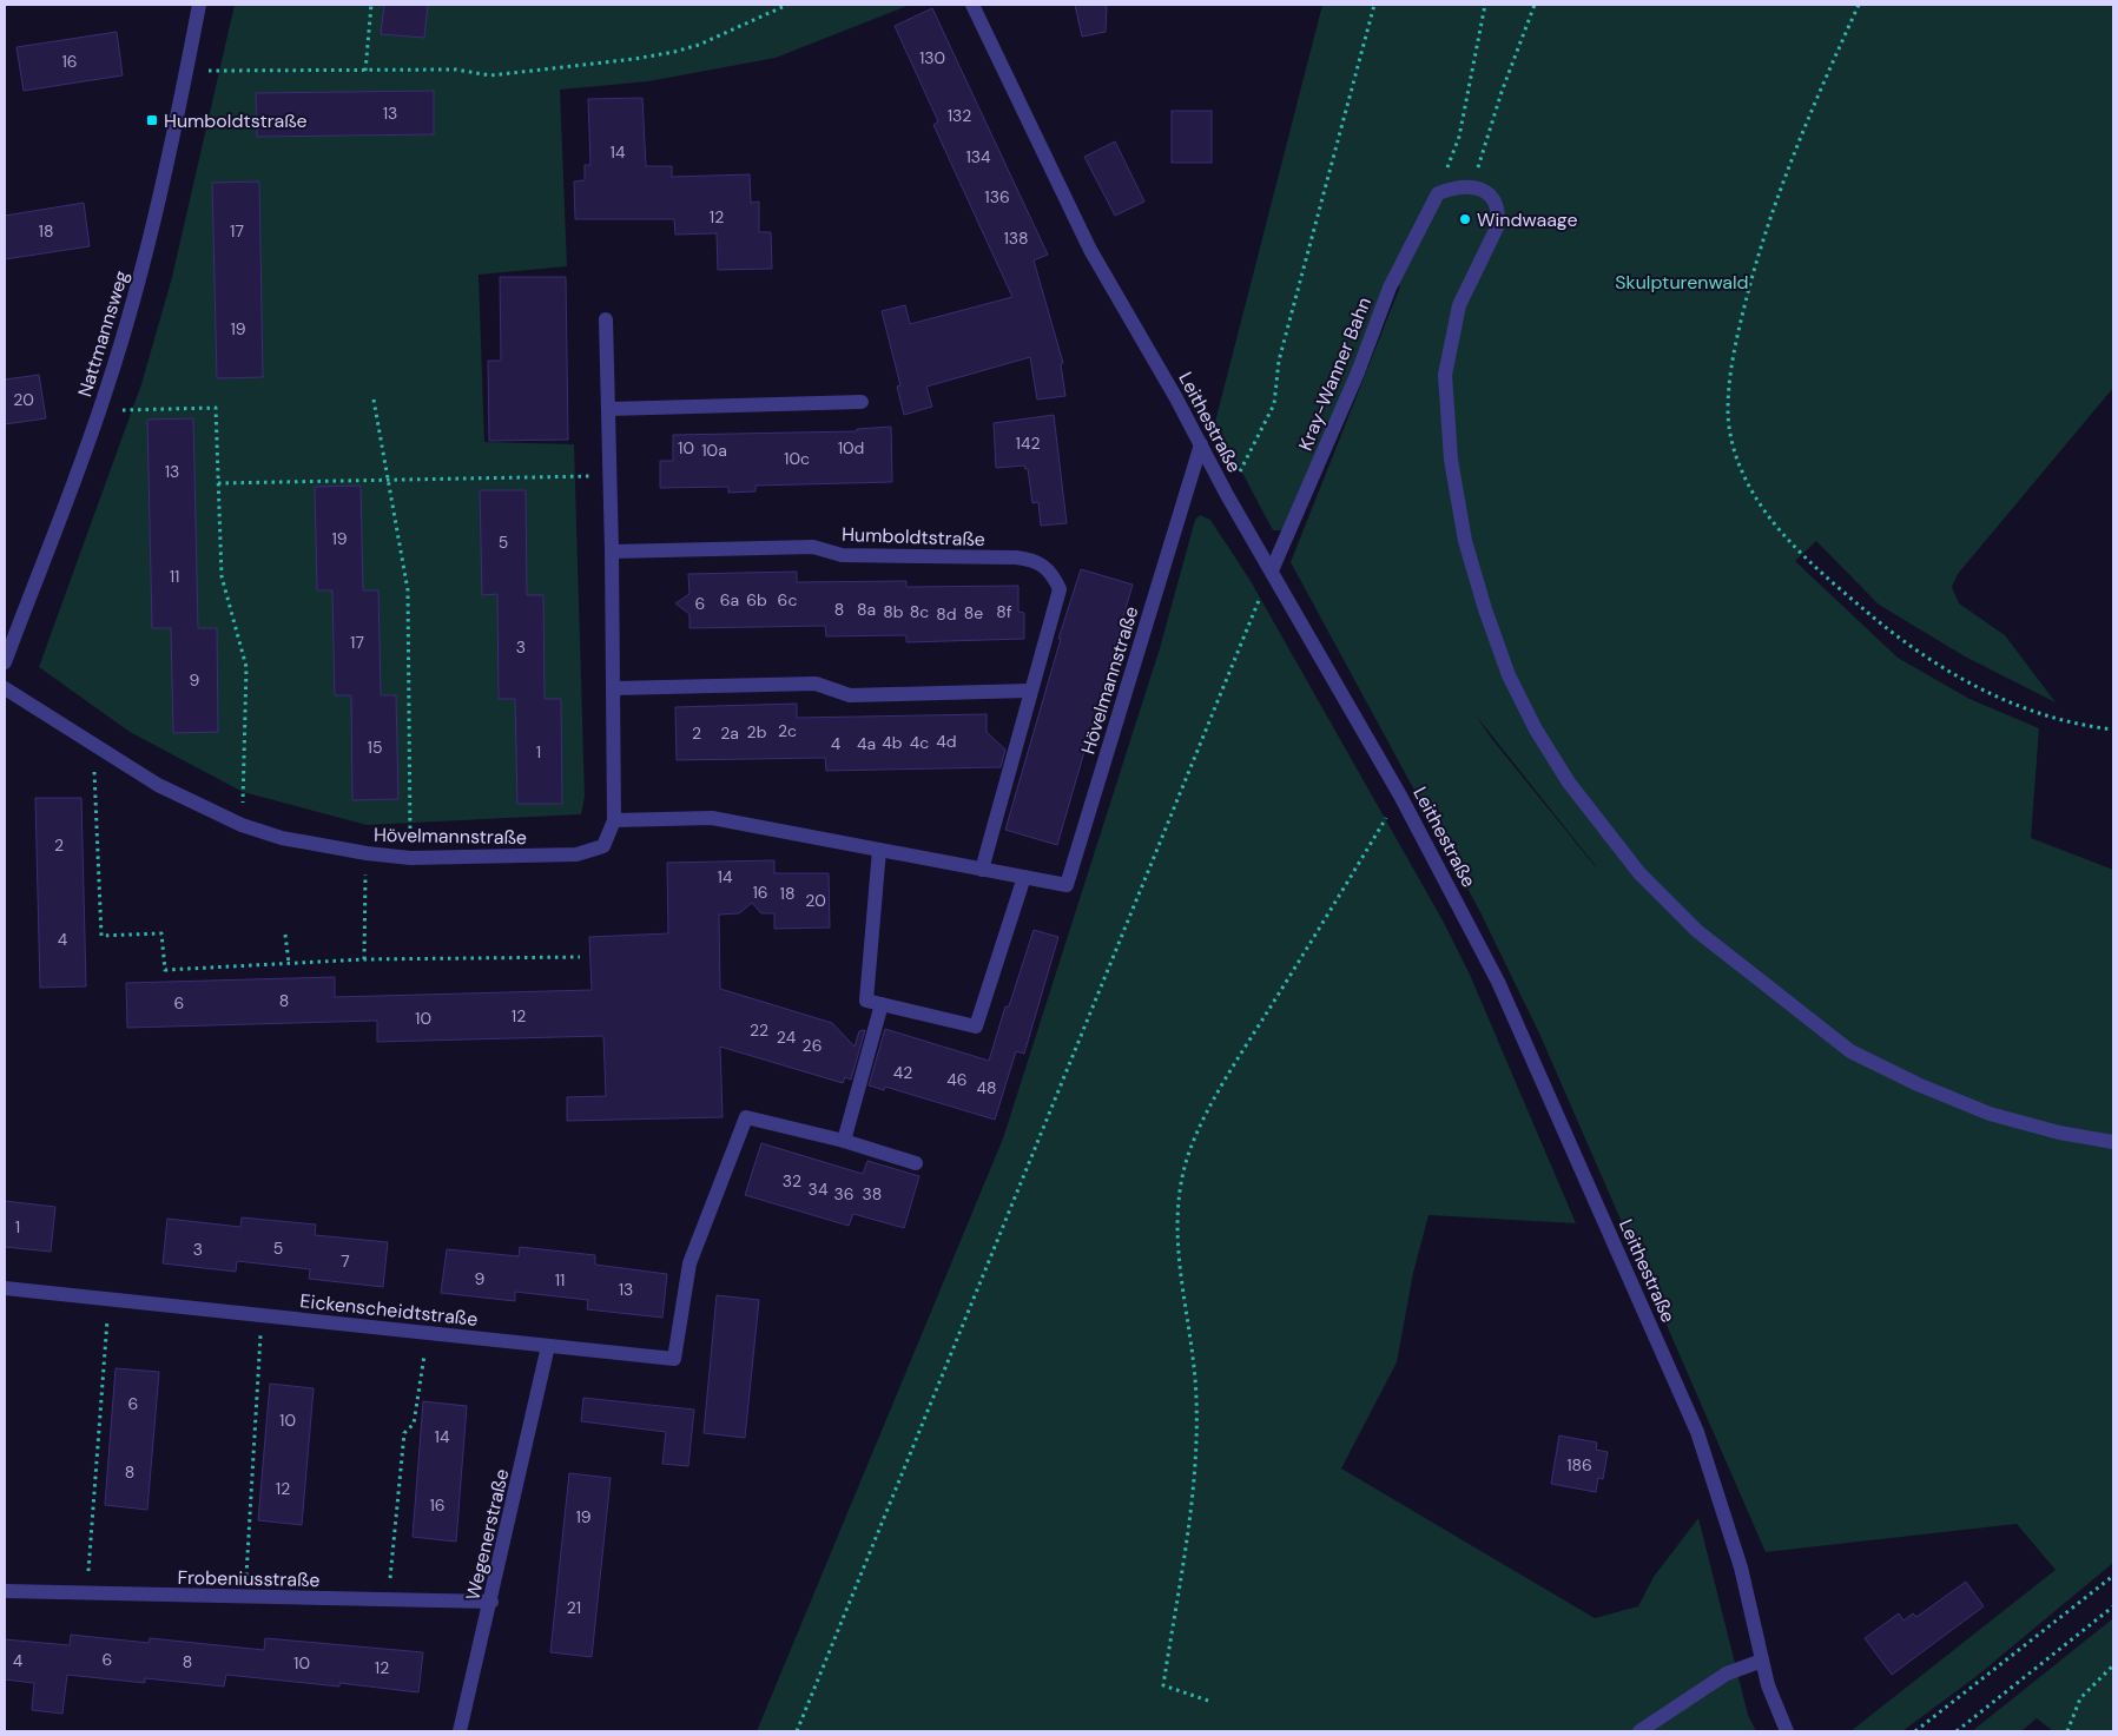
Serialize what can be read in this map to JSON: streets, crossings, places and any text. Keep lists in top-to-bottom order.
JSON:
{
  "streets": {
    "street": [
      "Nattmannsweg",
      "Kray-Wanner Bahn",
      "Leithestraße",
      "Humboldtstraße",
      "Hövelmannstraße",
      "Eickenscheidtstraße",
      "Wegenerstraße",
      "Frobeniusstraße"
    ]
  },
  "crossings": [
    ["Kray-Wanner Bahn", "Leithestraße"],
    ["Leithestraße", "Hövelmannstraße"],
    ["Humboldtstraße", "Hövelmannstraße"],
    ["Eickenscheidtstraße", "Wegenerstraße"],
    ["Wegenerstraße", "Frobeniusstraße"]
  ],
  "parks": ["Skulpturenwald"],
  "places": {
    "transit": ["Humboldtstraße"],
    "other": ["Windwaage"]
  },
  "house_numbers": [
    "130",
    "16",
    "13",
    "132",
    "14",
    "134",
    "136",
    "12",
    "18",
    "17",
    "138",
    "19",
    "20",
    "142",
    "10",
    "10d",
    "10a",
    "10c",
    "13",
    "19",
    "5",
    "11",
    "6a",
    "6b",
    "6c",
    "6",
    "8",
    "8a",
    "8b",
    "8c",
    "8f",
    "8e",
    "8d",
    "17",
    "3",
    "9",
    "2c",
    "2b",
    "2",
    "2a",
    "4d",
    "4b",
    "4c",
    "4",
    "4a",
    "15",
    "1",
    "2",
    "14",
    "16",
    "18",
    "20",
    "4",
    "8",
    "6",
    "12",
    "10",
    "22",
    "24",
    "26",
    "42",
    "46",
    "48",
    "32",
    "34",
    "36",
    "38",
    "1",
    "5",
    "3",
    "7",
    "9",
    "11",
    "13",
    "6",
    "10",
    "14",
    "186",
    "8",
    "12",
    "16",
    "19",
    "21",
    "6",
    "4",
    "8",
    "10",
    "12"
  ]
}
